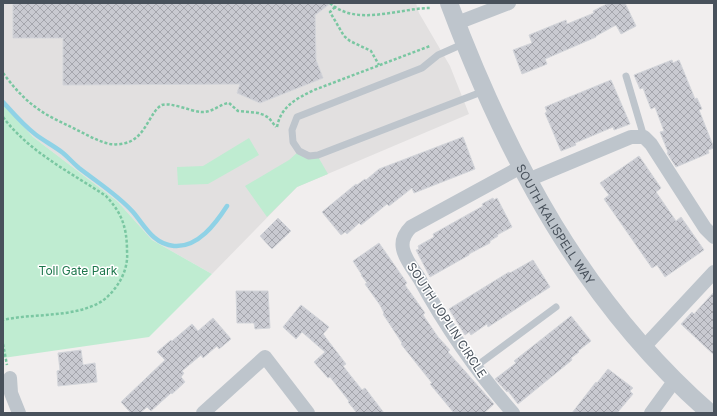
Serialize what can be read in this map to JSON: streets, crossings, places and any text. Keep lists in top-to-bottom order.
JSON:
{
  "streets": {
    "street": ["SOUTH KALISPELL WAY", "SOUTH JOPLIN CIRCLE"]
  },
  "crossings": [
    ["SOUTH KALISPELL WAY", "SOUTH JOPLIN CIRCLE"]
  ],
  "parks": ["Toll Gate Park"]
}
